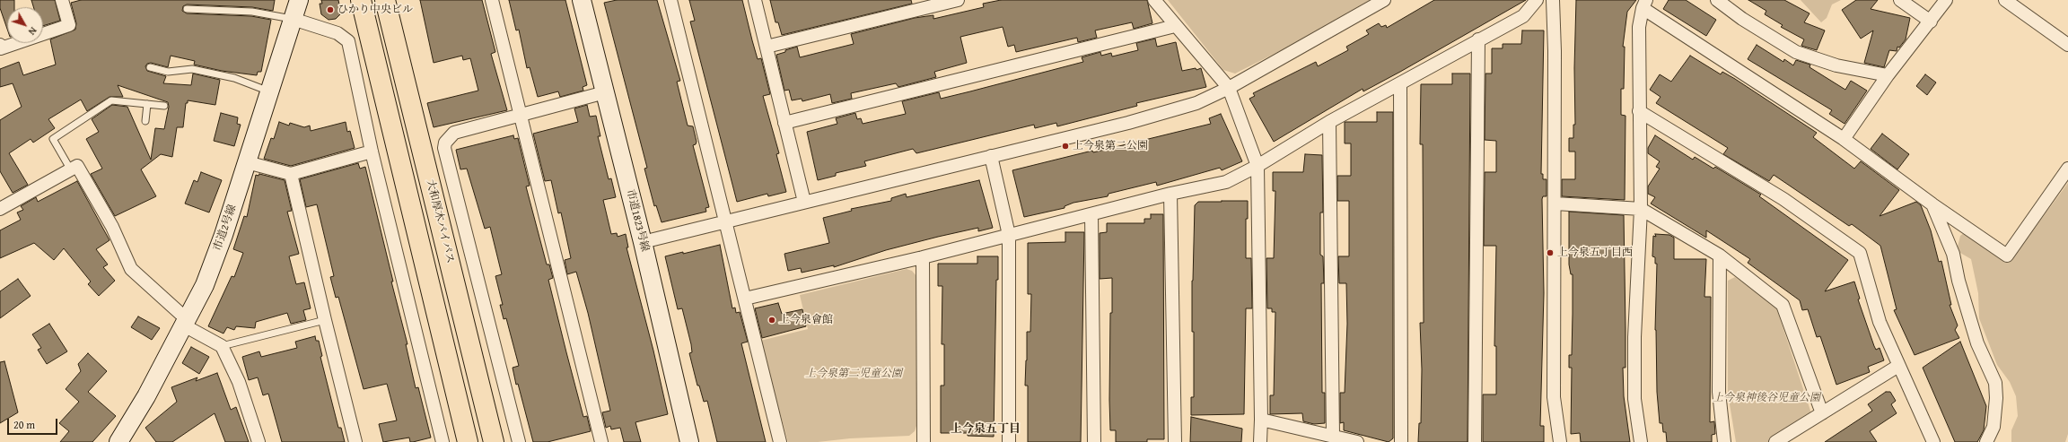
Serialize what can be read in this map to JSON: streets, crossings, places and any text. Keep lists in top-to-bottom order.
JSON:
{
  "streets": {
    "highway": ["大和厚木バイパス"],
    "street": ["市道1823号線", "市道2号線"]
  },
  "districts": ["上今泉五丁目"],
  "parks": ["上今泉第二児童公園", "上今泉神後谷児童公園"],
  "places": [
    "ひかり中央ビル",
    "上今泉第二公園",
    "上今泉五丁目西",
    "上今泉會館"
  ],
  "scale_bar": "20 m",
  "north": "bottom right"
}
